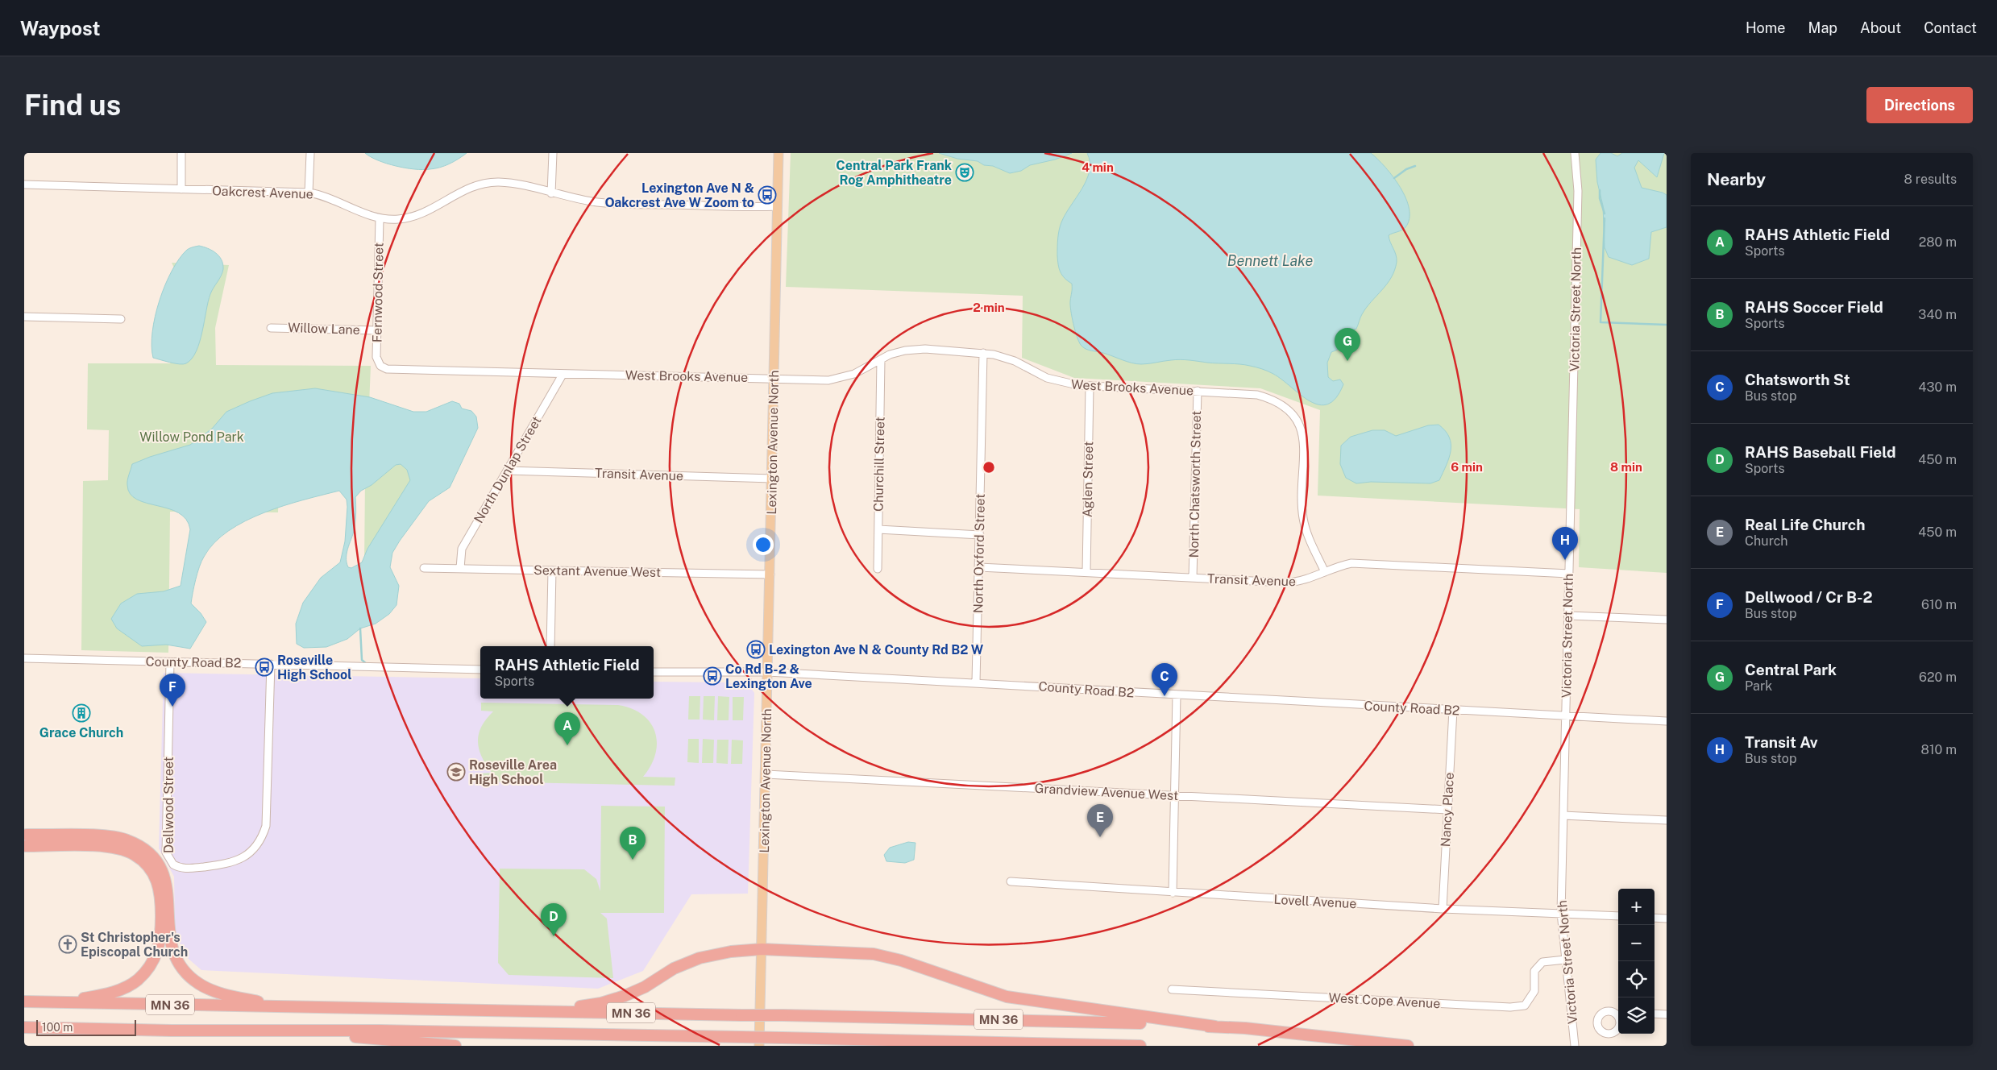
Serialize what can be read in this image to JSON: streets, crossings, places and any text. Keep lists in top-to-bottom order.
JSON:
{
  "streets": {
    "highway": ["MN 36"],
    "main road": ["Lexington Avenue North"],
    "street": [
      "Oakcrest Avenue",
      "Fernwood Street",
      "Victoria Street North",
      "Willow Lane",
      "West Brooks Avenue",
      "Churchill Street",
      "North Dunlap Street",
      "Transit Avenue",
      "Aglen Street",
      "North Chatsworth Street",
      "North Oxford Street",
      "Sextant Avenue West",
      "County Road B2",
      "Grandview Avenue West",
      "Dellwood Street",
      "Nancy Place",
      "Lovell Avenue",
      "West Cope Avenue"
    ]
  },
  "crossings": [
    ["Oakcrest Avenue", "Fernwood Street"],
    ["Oakcrest Avenue", "Lexington Avenue North"],
    ["Fernwood Street", "Willow Lane"],
    ["Fernwood Street", "West Brooks Avenue"],
    ["Victoria Street North", "Transit Avenue"],
    ["Victoria Street North", "County Road B2"],
    ["Victoria Street North", "Lovell Avenue"],
    ["Victoria Street North", "West Cope Avenue"],
    ["West Brooks Avenue", "Lexington Avenue North"],
    ["West Brooks Avenue", "Churchill Street"],
    ["West Brooks Avenue", "North Dunlap Street"],
    ["West Brooks Avenue", "Transit Avenue"],
    ["West Brooks Avenue", "Aglen Street"],
    ["West Brooks Avenue", "North Chatsworth Street"],
    ["West Brooks Avenue", "North Oxford Street"],
    ["Lexington Avenue North", "Transit Avenue"],
    ["Lexington Avenue North", "Sextant Avenue West"],
    ["Lexington Avenue North", "County Road B2"],
    ["Lexington Avenue North", "Grandview Avenue West"],
    ["North Dunlap Street", "Transit Avenue"],
    ["North Dunlap Street", "Sextant Avenue West"],
    ["Transit Avenue", "Aglen Street"],
    ["Transit Avenue", "North Chatsworth Street"],
    ["Transit Avenue", "North Oxford Street"],
    ["North Oxford Street", "County Road B2"],
    ["County Road B2", "Dellwood Street"],
    ["County Road B2", "Nancy Place"],
    ["Grandview Avenue West", "Nancy Place"],
    ["Nancy Place", "Lovell Avenue"]
  ],
  "water": ["Bennett Lake"],
  "parks": ["Willow Pond Park"],
  "places": {
    "theatre": ["Central Park Frank Rog Amphitheatre"],
    "bus stop": [
      "Lexington Ave N & Oakcrest Ave W Zoom to",
      "Lexington Ave N & County Rd B2 W",
      "Roseville High School",
      "Co Rd B-2 & Lexington Ave"
    ],
    "building": ["Grace Church"],
    "school or university": ["Roseville Area High School"],
    "church": ["St Christopher's Episcopal Church"]
  },
  "scale_bar": "100 m",
  "page": {
    "header": "Waypost",
    "nav": [
      "Home",
      "Map",
      "About",
      "Contact"
    ],
    "buttons": "Directions",
    "title": "Find us",
    "heading": ["Nearby", "8 results"],
    "list": [
      {
        "mark": "A",
        "name": "RAHS Athletic Field",
        "note": "Sports",
        "value": "280 m"
      },
      {
        "mark": "B",
        "name": "RAHS Soccer Field",
        "note": "Sports",
        "value": "340 m"
      },
      {
        "mark": "C",
        "name": "Chatsworth St",
        "note": "Bus stop",
        "value": "430 m"
      },
      {
        "mark": "D",
        "name": "RAHS Baseball Field",
        "note": "Sports",
        "value": "450 m"
      },
      {
        "mark": "E",
        "name": "Real Life Church",
        "note": "Church",
        "value": "450 m"
      },
      {
        "mark": "F",
        "name": "Dellwood / Cr B-2",
        "note": "Bus stop",
        "value": "610 m"
      },
      {
        "mark": "G",
        "name": "Central Park",
        "note": "Park",
        "value": "620 m"
      },
      {
        "mark": "H",
        "name": "Transit Av",
        "note": "Bus stop",
        "value": "810 m"
      }
    ],
    "pins": [
      "G",
      "H",
      "C",
      "F",
      "A",
      "E",
      "B",
      "D"
    ],
    "popup": ["RAHS Athletic Field", "Sports"],
    "map_buttons": ["+", "−"],
    "scale": "100 m"
  },
  "rings": [
    "4 min",
    "2 min",
    "6 min",
    "8 min"
  ]
}
